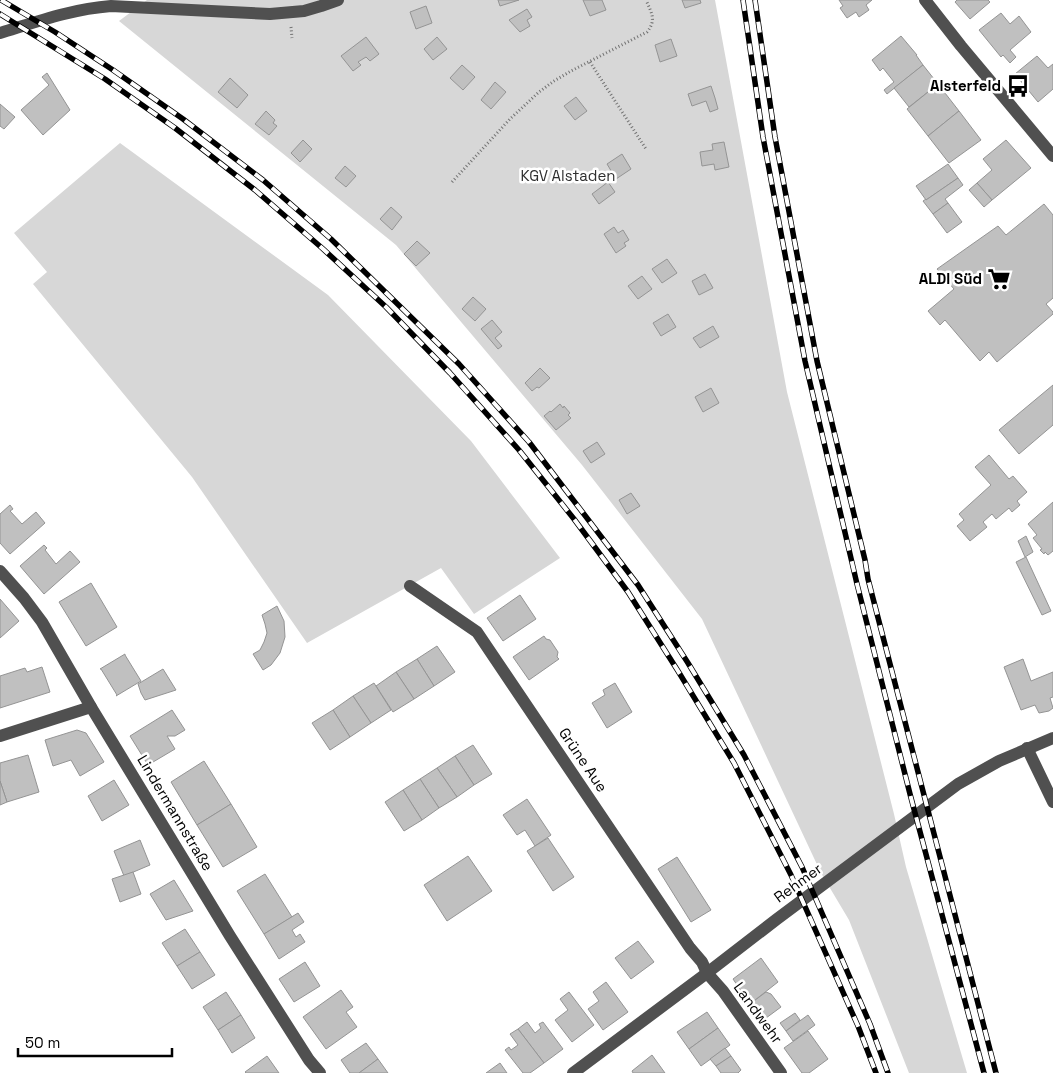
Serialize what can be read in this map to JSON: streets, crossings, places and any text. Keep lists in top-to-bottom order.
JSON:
{
  "streets": {
    "street": [
      "Grüne Aue",
      "Lindermannstraße",
      "Rehmer",
      "Landwehr"
    ]
  },
  "crossings": [
    ["Grüne Aue", "Rehmer"],
    ["Grüne Aue", "Landwehr"],
    ["Rehmer", "Landwehr"]
  ],
  "parks": ["KGV Alstaden"],
  "places": {
    "bus stop": ["Alsterfeld"],
    "supermarket": ["ALDI Süd"]
  },
  "scale_bar": "50 m"
}
